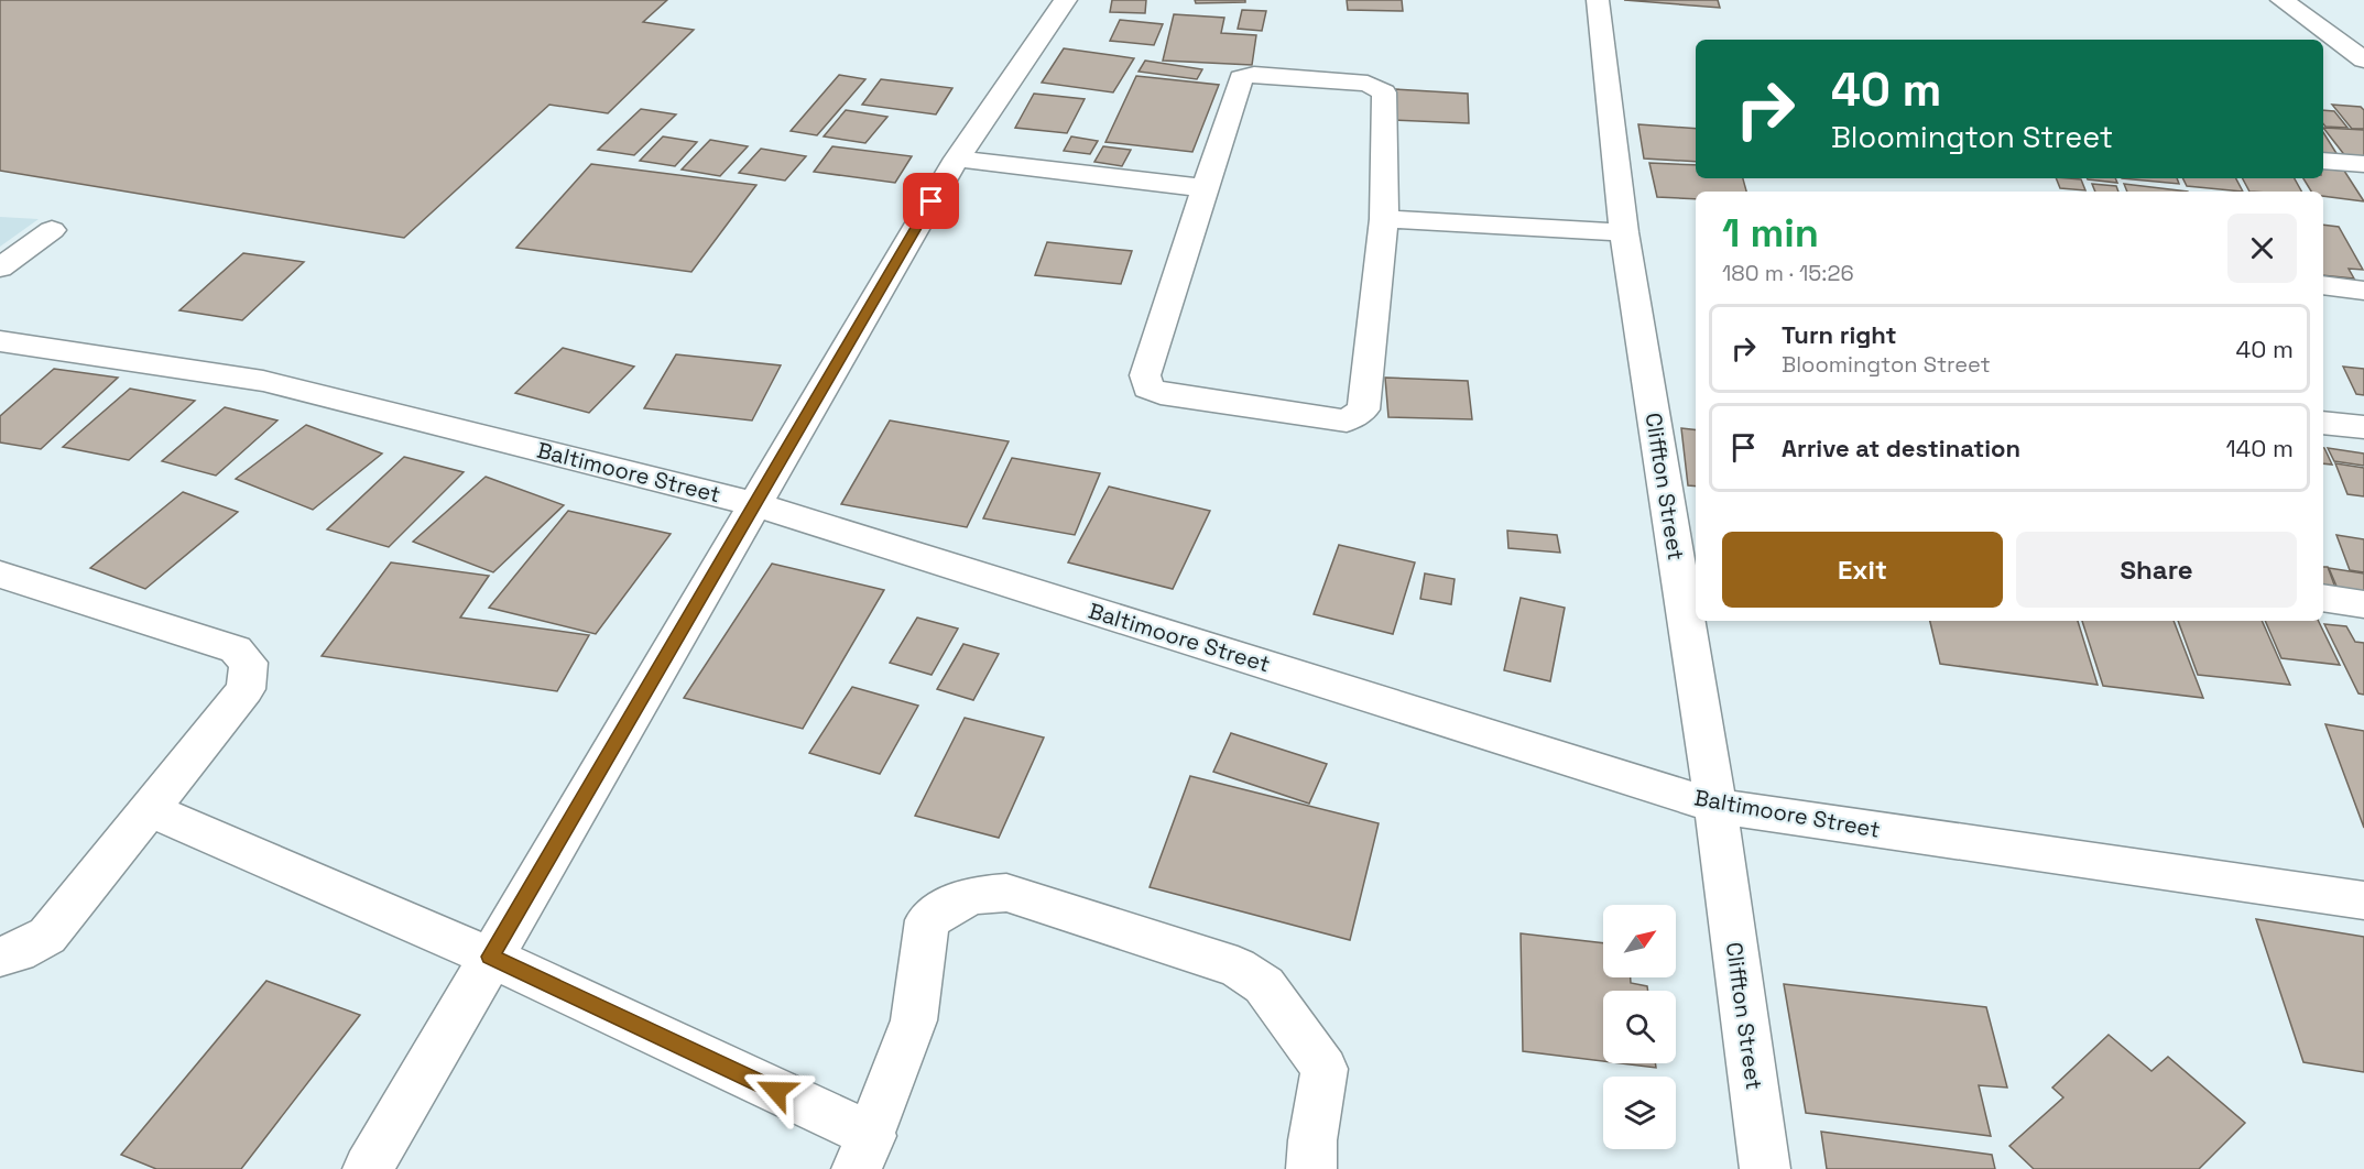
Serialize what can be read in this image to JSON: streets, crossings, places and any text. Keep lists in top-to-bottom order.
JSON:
{
  "streets": {
    "street": ["Baltimoore Street", "Cliffton Street"]
  },
  "crossings": [
    ["Baltimoore Street", "Cliffton Street"]
  ],
  "north": "top right",
  "page": {
    "turn": ["40 m", "Bloomington Street"],
    "heading": ["1 min", "180 m · 15:26"],
    "list": [
      {
        "name": "Turn right",
        "note": "Bloomington Street",
        "value": "40 m"
      },
      {
        "name": "Arrive at destination",
        "value": "140 m"
      }
    ],
    "buttons": ["Exit", "Share"]
  }
}
